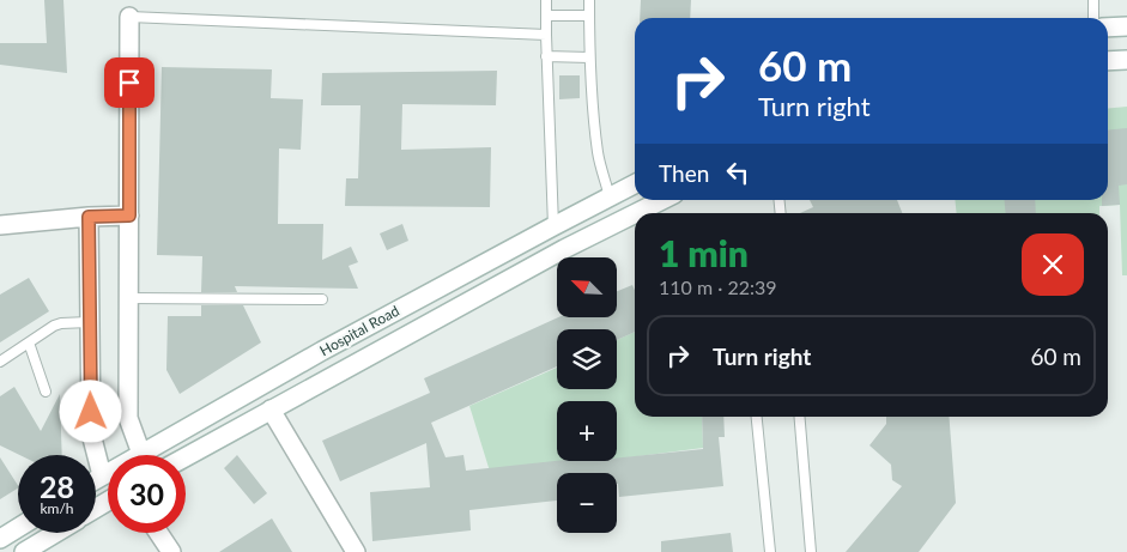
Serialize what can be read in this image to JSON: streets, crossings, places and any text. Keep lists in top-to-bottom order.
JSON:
{
  "streets": {
    "main road": ["Hospital Road"]
  },
  "north": "top left",
  "page": {
    "turn": ["60 m", "Turn right"],
    "then": "Then",
    "heading": ["1 min", "110 m · 22:39"],
    "map_buttons": ["+", "−"],
    "list": [
      {
        "name": "Turn right",
        "value": "60 m"
      }
    ],
    "speed": "28 km/h",
    "limit": "30"
  }
}
